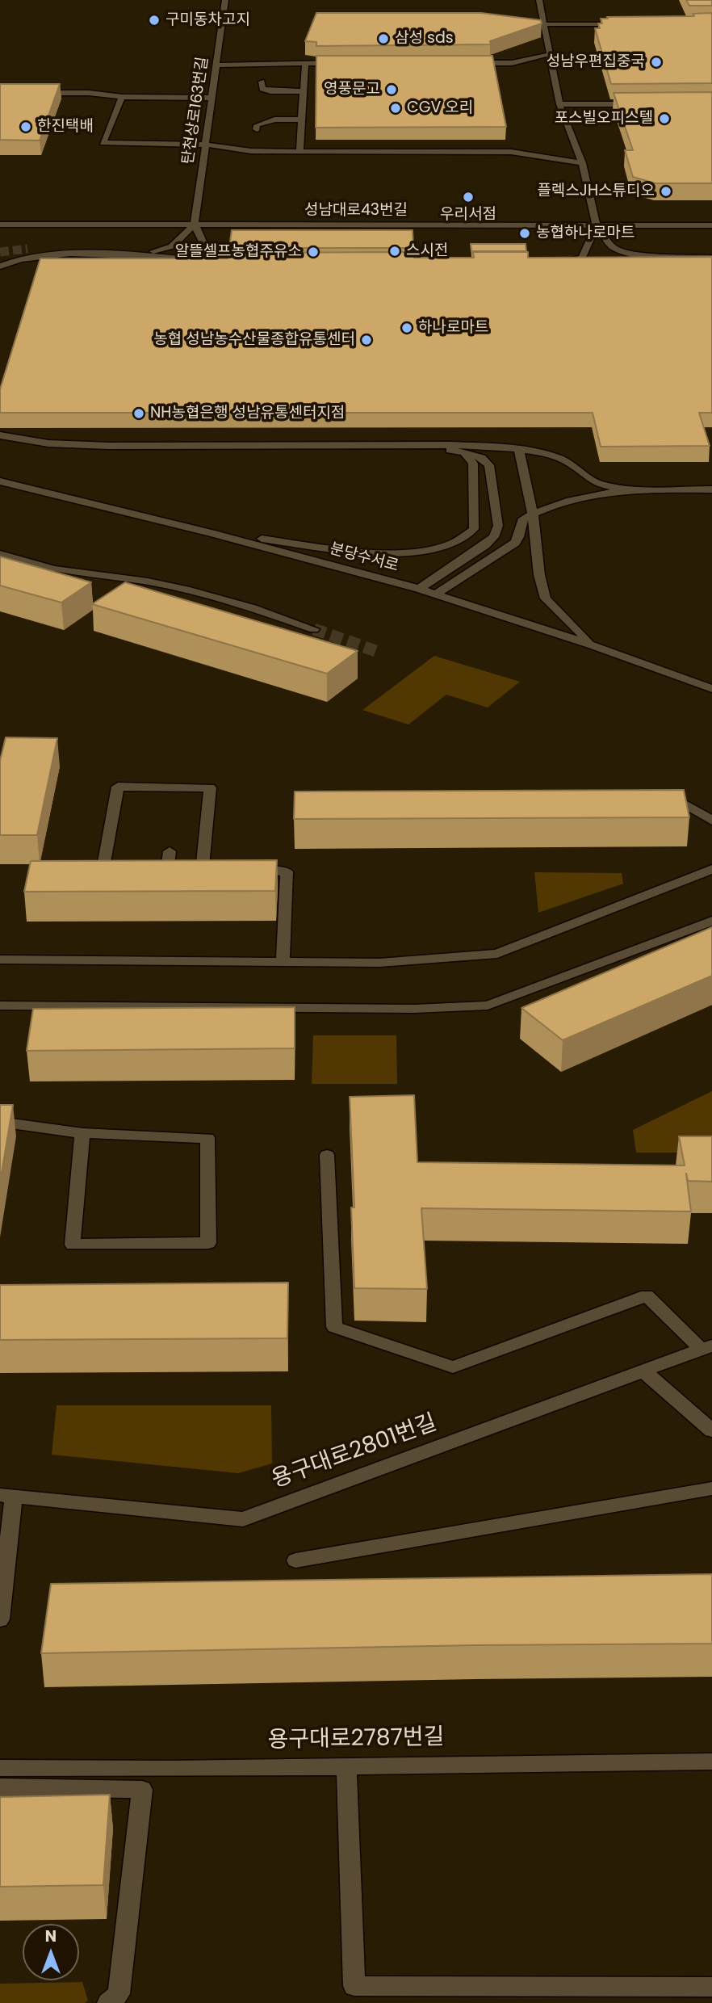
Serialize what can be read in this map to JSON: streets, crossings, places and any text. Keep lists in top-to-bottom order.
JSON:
{
  "streets": {
    "street": [
      "탄천상로163번길",
      "성남대로43번길",
      "분당수서로",
      "용구대로2801번길",
      "용구대로2787번길"
    ]
  },
  "crossings": [
    ["탄천상로163번길", "성남대로43번길"]
  ],
  "places": [
    "구미동차고지",
    "삼성 sds",
    "성남우편집중국",
    "영풍문고",
    "CGV 오리",
    "포스빌오피스텔",
    "한진택배",
    "플렉스JH스튜디오",
    "우리서점",
    "농협하나로마트",
    "스시전",
    "알뜰셀프농협주유소",
    "하나로마트",
    "농협 성남농수산물종합유통센터",
    "NH농협은행 성남유통센터지점"
  ],
  "north": "top"
}
